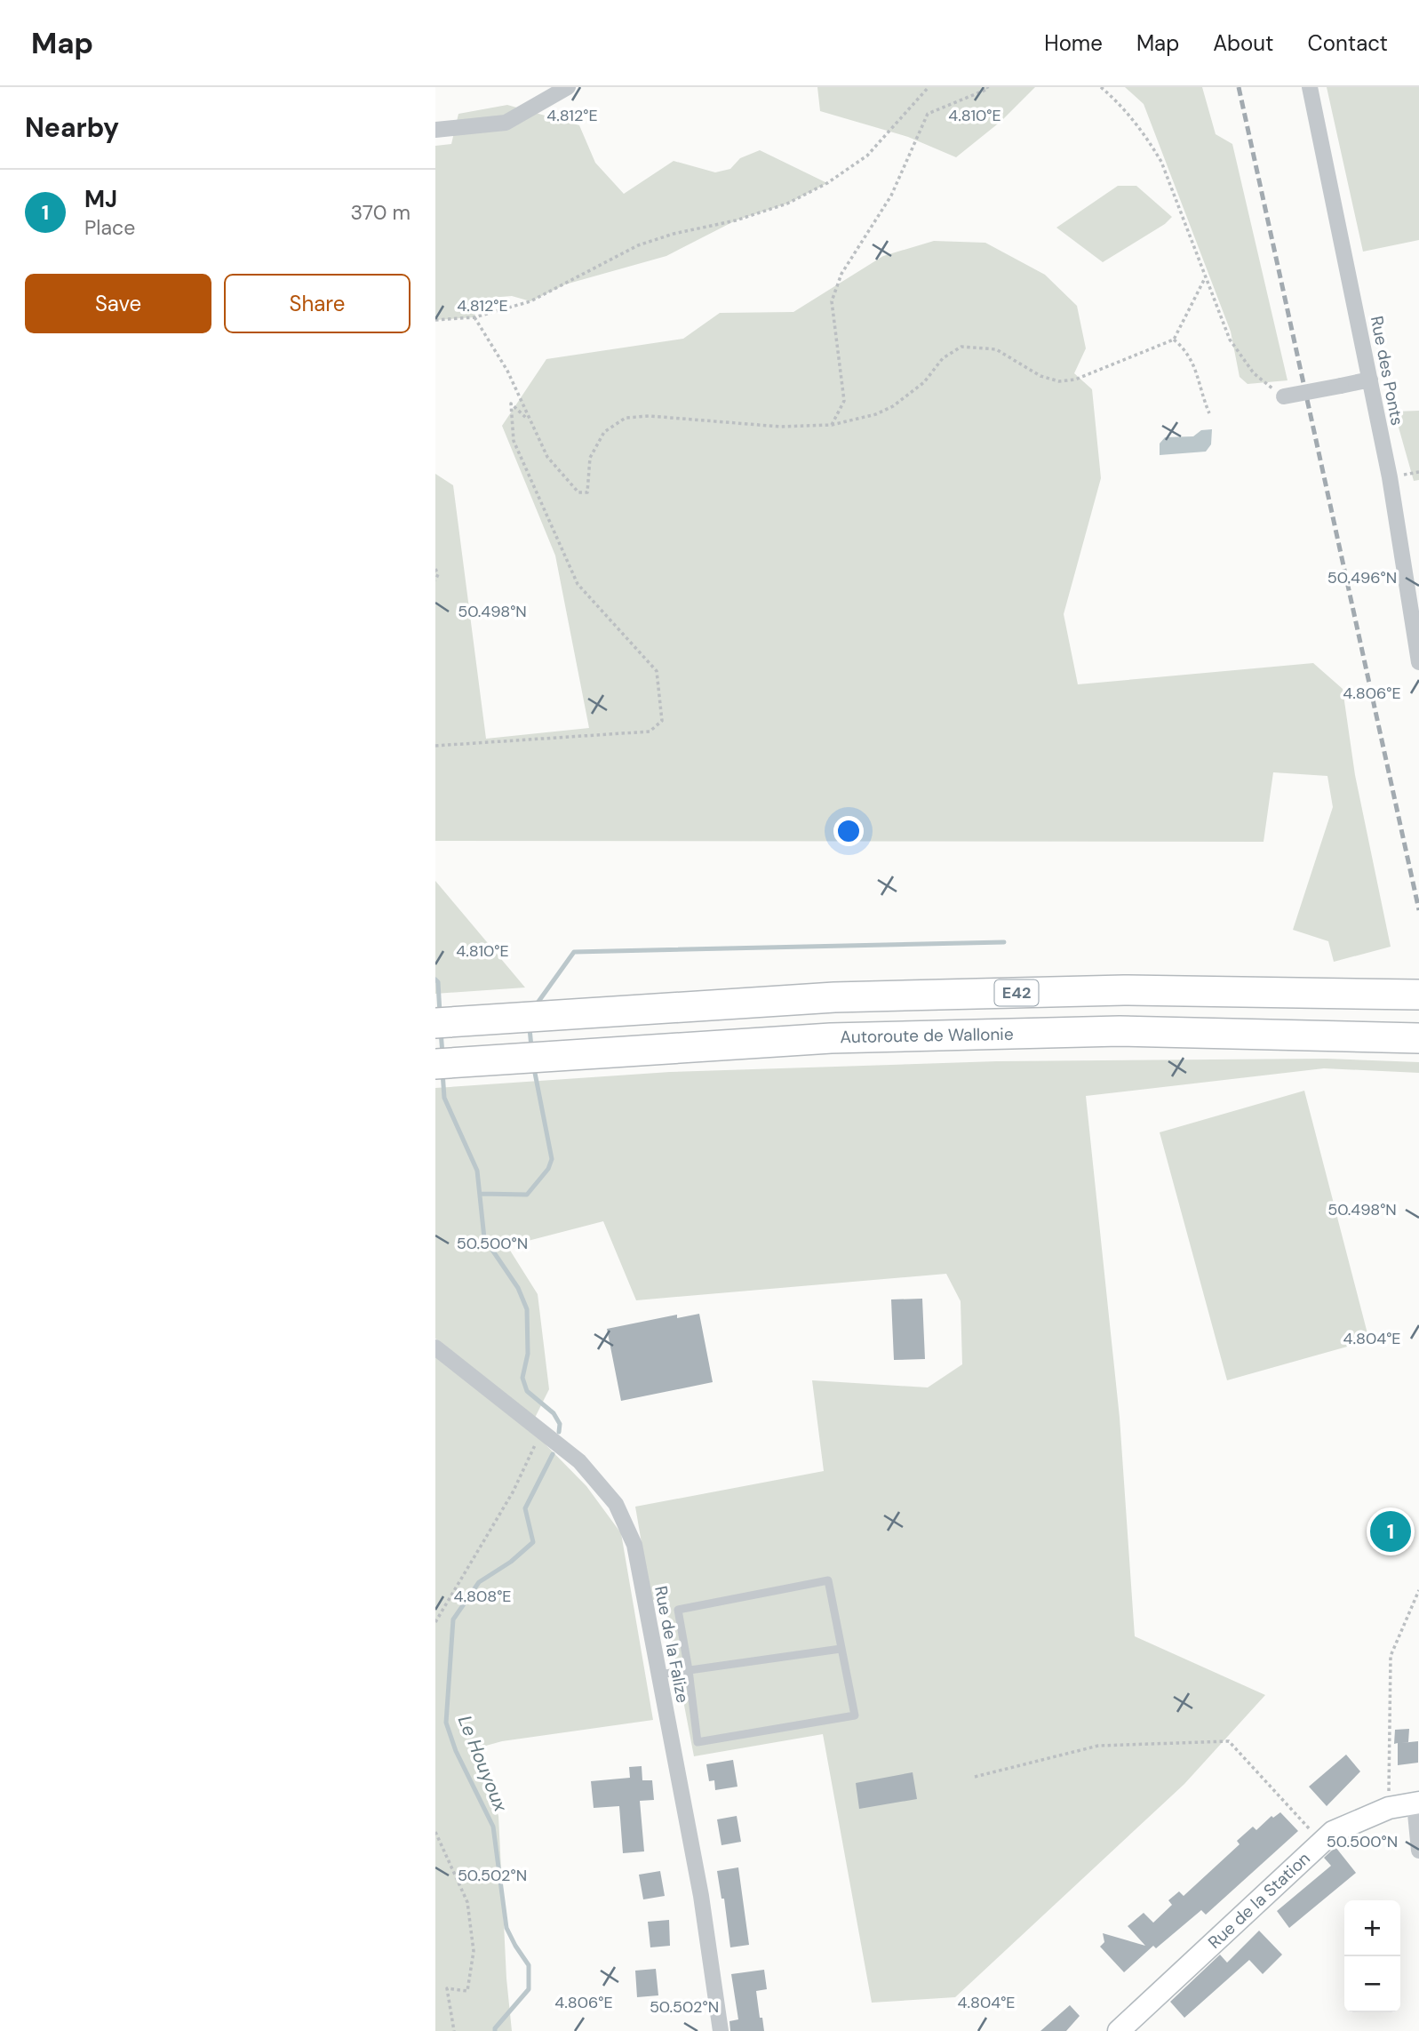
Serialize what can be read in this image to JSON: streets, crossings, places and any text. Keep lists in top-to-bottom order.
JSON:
{
  "streets": {
    "highway": ["E42", "Autoroute de Wallonie"],
    "street": ["Rue des Ponts", "Rue de la Falize", "Rue de la Station"]
  },
  "water": ["Le Houyoux"],
  "page": {
    "header": "Map",
    "nav": [
      "Home",
      "Map",
      "About",
      "Contact"
    ],
    "heading": "Nearby",
    "list": [
      {
        "mark": "1",
        "name": "MJ",
        "note": "Place",
        "value": "370 m"
      }
    ],
    "buttons": ["Save", "Share"],
    "pins": "1",
    "map_buttons": ["+", "−"]
  },
  "coordinates": [
    "4.812°E",
    "4.810°E",
    "50.496°N",
    "50.498°N",
    "4.806°E",
    "50.500°N",
    "4.804°E",
    "4.808°E",
    "50.502°N"
  ]
}
